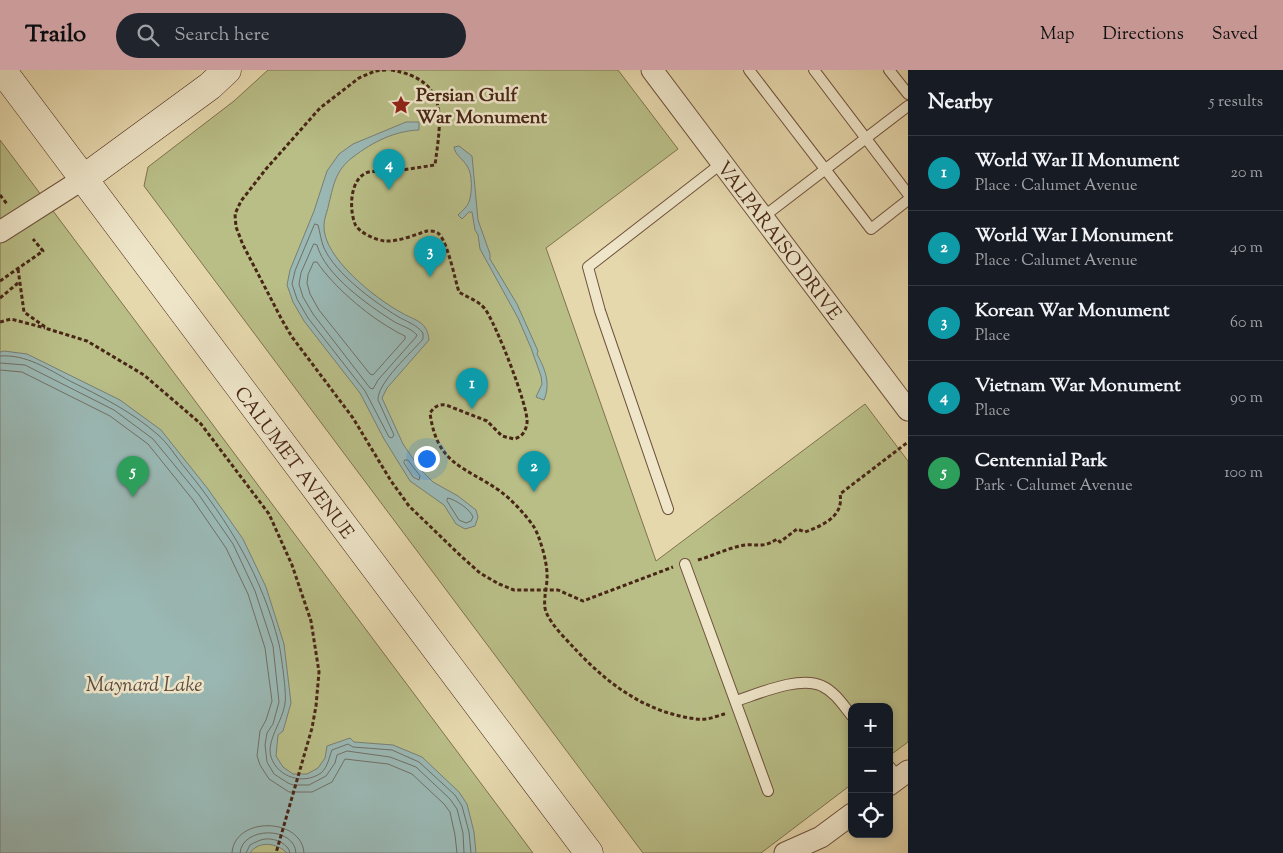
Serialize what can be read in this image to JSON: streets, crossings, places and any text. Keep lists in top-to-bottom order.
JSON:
{
  "streets": {
    "main road": ["CALUMET AVENUE"],
    "street": ["VALPARAISO DRIVE"]
  },
  "water": ["Maynard Lake"],
  "places": {
    "place": ["Persian Gulf War Monument"]
  },
  "page": {
    "header": "Trailo",
    "search": "Search here",
    "nav": ["Map", "Directions", "Saved"],
    "heading": ["Nearby", "5 results"],
    "list": [
      {
        "mark": "1",
        "name": "World War II Monument",
        "note": "Place · Calumet Avenue",
        "value": "20 m"
      },
      {
        "mark": "2",
        "name": "World War I Monument",
        "note": "Place · Calumet Avenue",
        "value": "40 m"
      },
      {
        "mark": "3",
        "name": "Korean War Monument",
        "note": "Place",
        "value": "60 m"
      },
      {
        "mark": "4",
        "name": "Vietnam War Monument",
        "note": "Place",
        "value": "90 m"
      },
      {
        "mark": "5",
        "name": "Centennial Park",
        "note": "Park · Calumet Avenue",
        "value": "100 m"
      }
    ],
    "pins": [
      "4",
      "3",
      "1",
      "2",
      "5"
    ],
    "map_buttons": ["+", "−"]
  }
}
